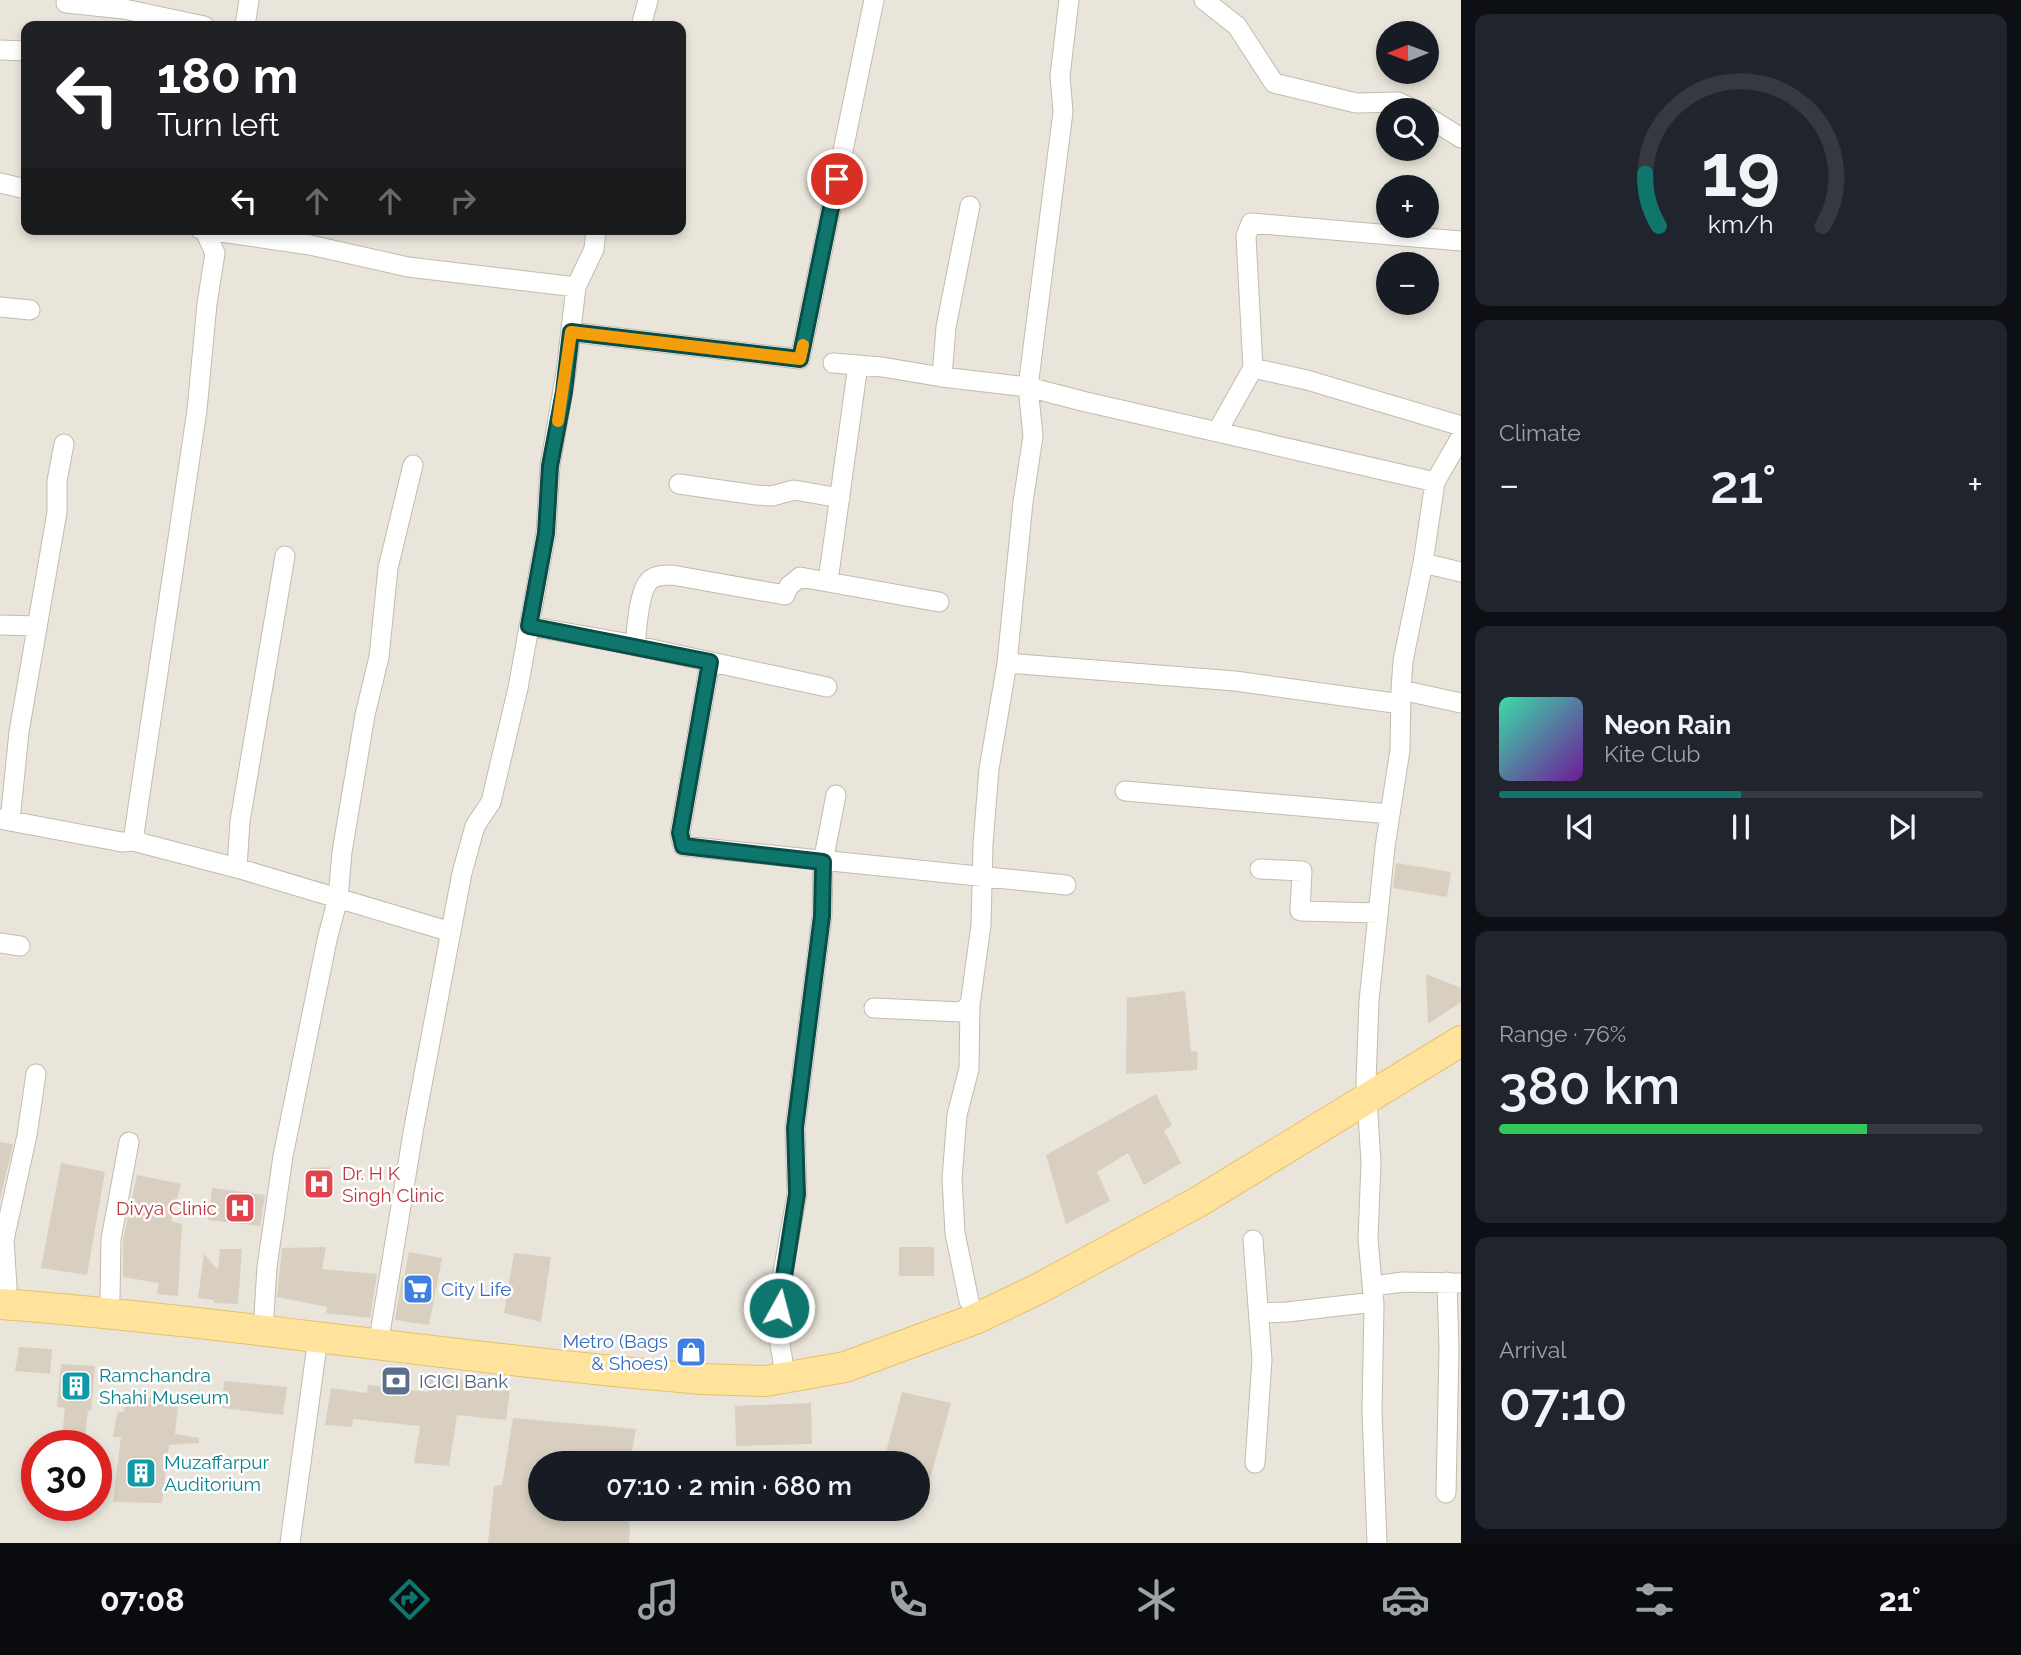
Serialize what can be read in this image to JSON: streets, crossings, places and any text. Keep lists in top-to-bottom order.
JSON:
{
  "places": {
    "hospital": ["Dr. H K Singh Clinic", "Divya Clinic"],
    "supermarket": ["City Life"],
    "shop": ["Metro (Bags & Shoes)"],
    "bank": ["ICICI Bank"],
    "building": ["Ramchandra Shahi Museum", "Muzaffarpur Auditorium"]
  },
  "north": "left",
  "page": {
    "map_buttons": ["+", "−"],
    "turn": ["180 m", "Turn left"],
    "tile": [
      "Climate",
      ["Range · 76%", "380 km"],
      ["Arrival", "07:10"]
    ],
    "heat": ["−", "21°", "+"],
    "song": ["Neon Rain", "Kite Club"],
    "limit": "30",
    "trip": "07:10 · 2 min · 680 m",
    "tabs": ["07:08", "21°"],
    "gauge": ["19", "km/h"]
  }
}
